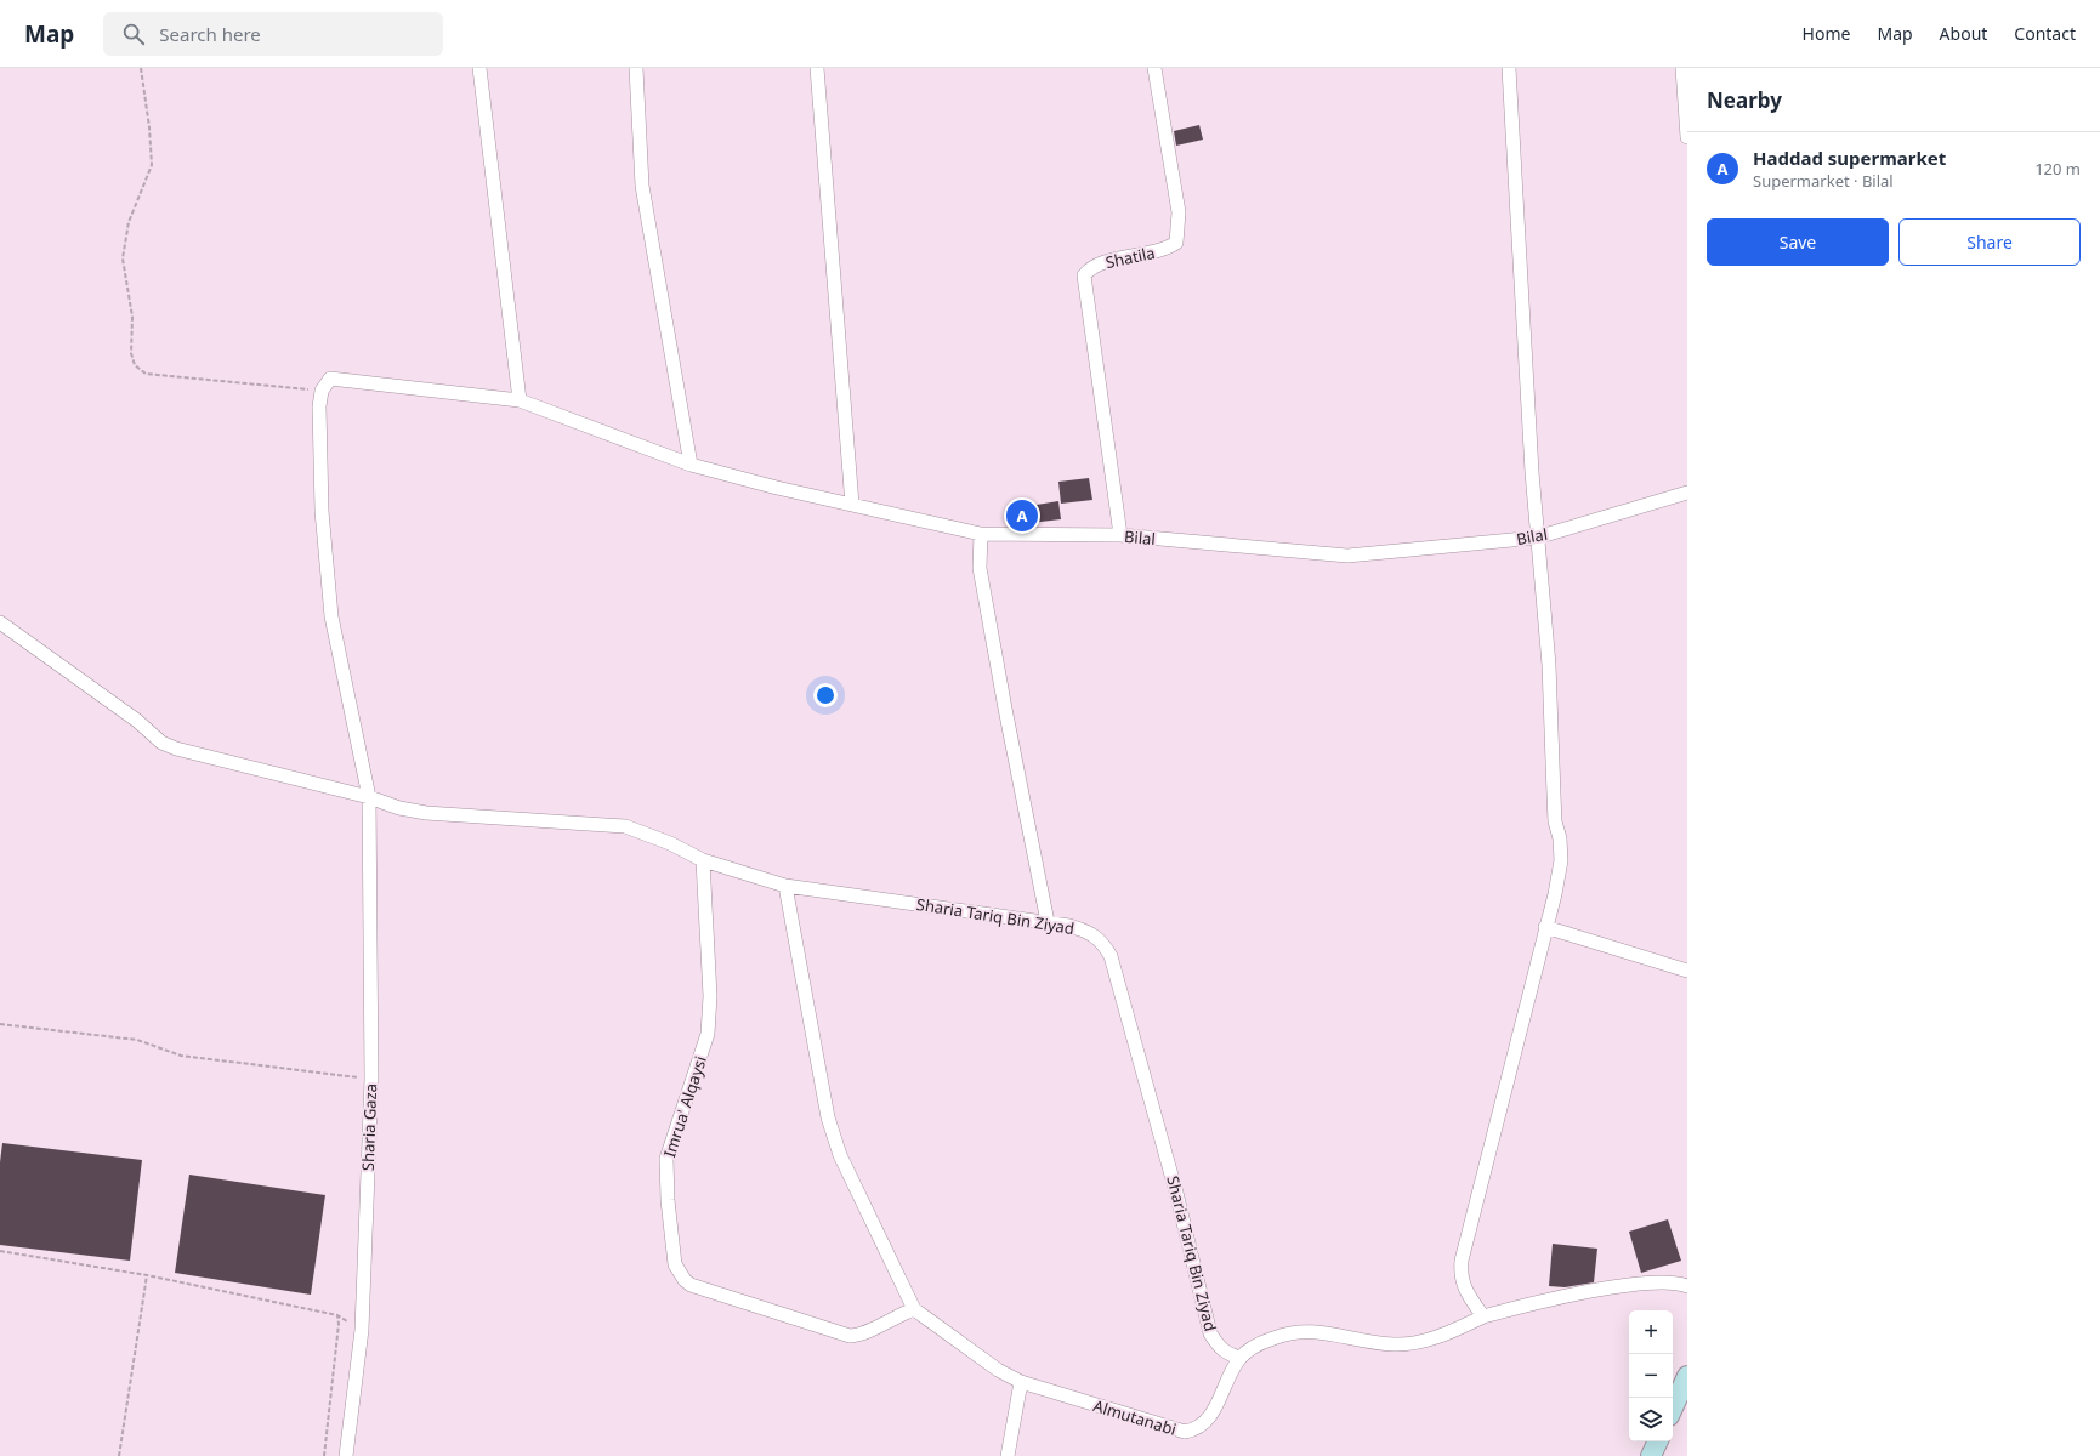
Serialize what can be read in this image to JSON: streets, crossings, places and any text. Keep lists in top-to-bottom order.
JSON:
{
  "streets": {
    "street": [
      "Shatila",
      "Bilal",
      "Sharia Tariq Bin Ziyad",
      "Imrua' Alqaysi",
      "Sharia Gaza",
      "Almutanabi"
    ]
  },
  "crossings": [
    ["Shatila", "Bilal"],
    ["Bilal", "Sharia Gaza"],
    ["Sharia Tariq Bin Ziyad", "Imrua' Alqaysi"],
    ["Sharia Tariq Bin Ziyad", "Sharia Gaza"],
    ["Sharia Tariq Bin Ziyad", "Almutanabi"]
  ],
  "page": {
    "header": "Map",
    "search": "Search here",
    "nav": [
      "Home",
      "Map",
      "About",
      "Contact"
    ],
    "heading": "Nearby",
    "list": [
      {
        "mark": "A",
        "name": "Haddad supermarket",
        "note": "Supermarket · Bilal",
        "value": "120 m"
      }
    ],
    "buttons": ["Save", "Share"],
    "pins": "A",
    "map_buttons": ["+", "−"]
  }
}
